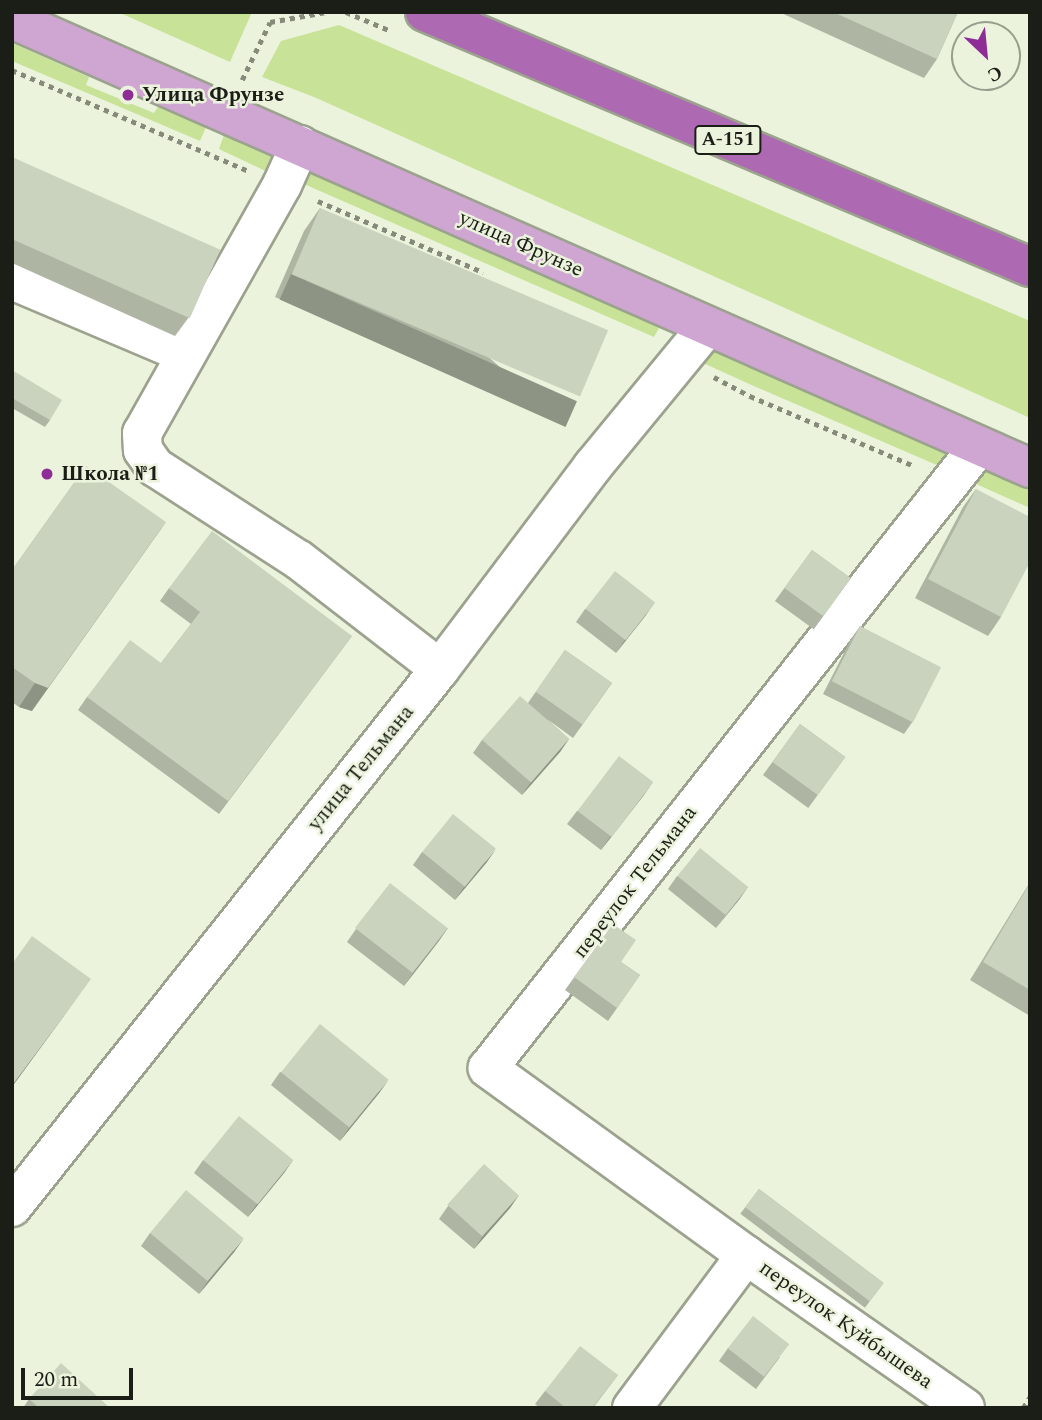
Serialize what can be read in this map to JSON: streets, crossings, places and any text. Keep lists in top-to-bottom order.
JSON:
{
  "streets": {
    "highway": ["А-151"],
    "main road": ["улица Фрунзе"],
    "street": ["улица Тельмана", "переулок Тельмана", "переулок Куйбышева"]
  },
  "crossings": [
    ["улица Фрунзе", "улица Тельмана"],
    ["улица Фрунзе", "переулок Тельмана"],
    ["переулок Тельмана", "переулок Куйбышева"]
  ],
  "places": ["Улица Фрунзе", "Школа №1"],
  "scale_bar": "20 m",
  "north": "bottom right"
}
